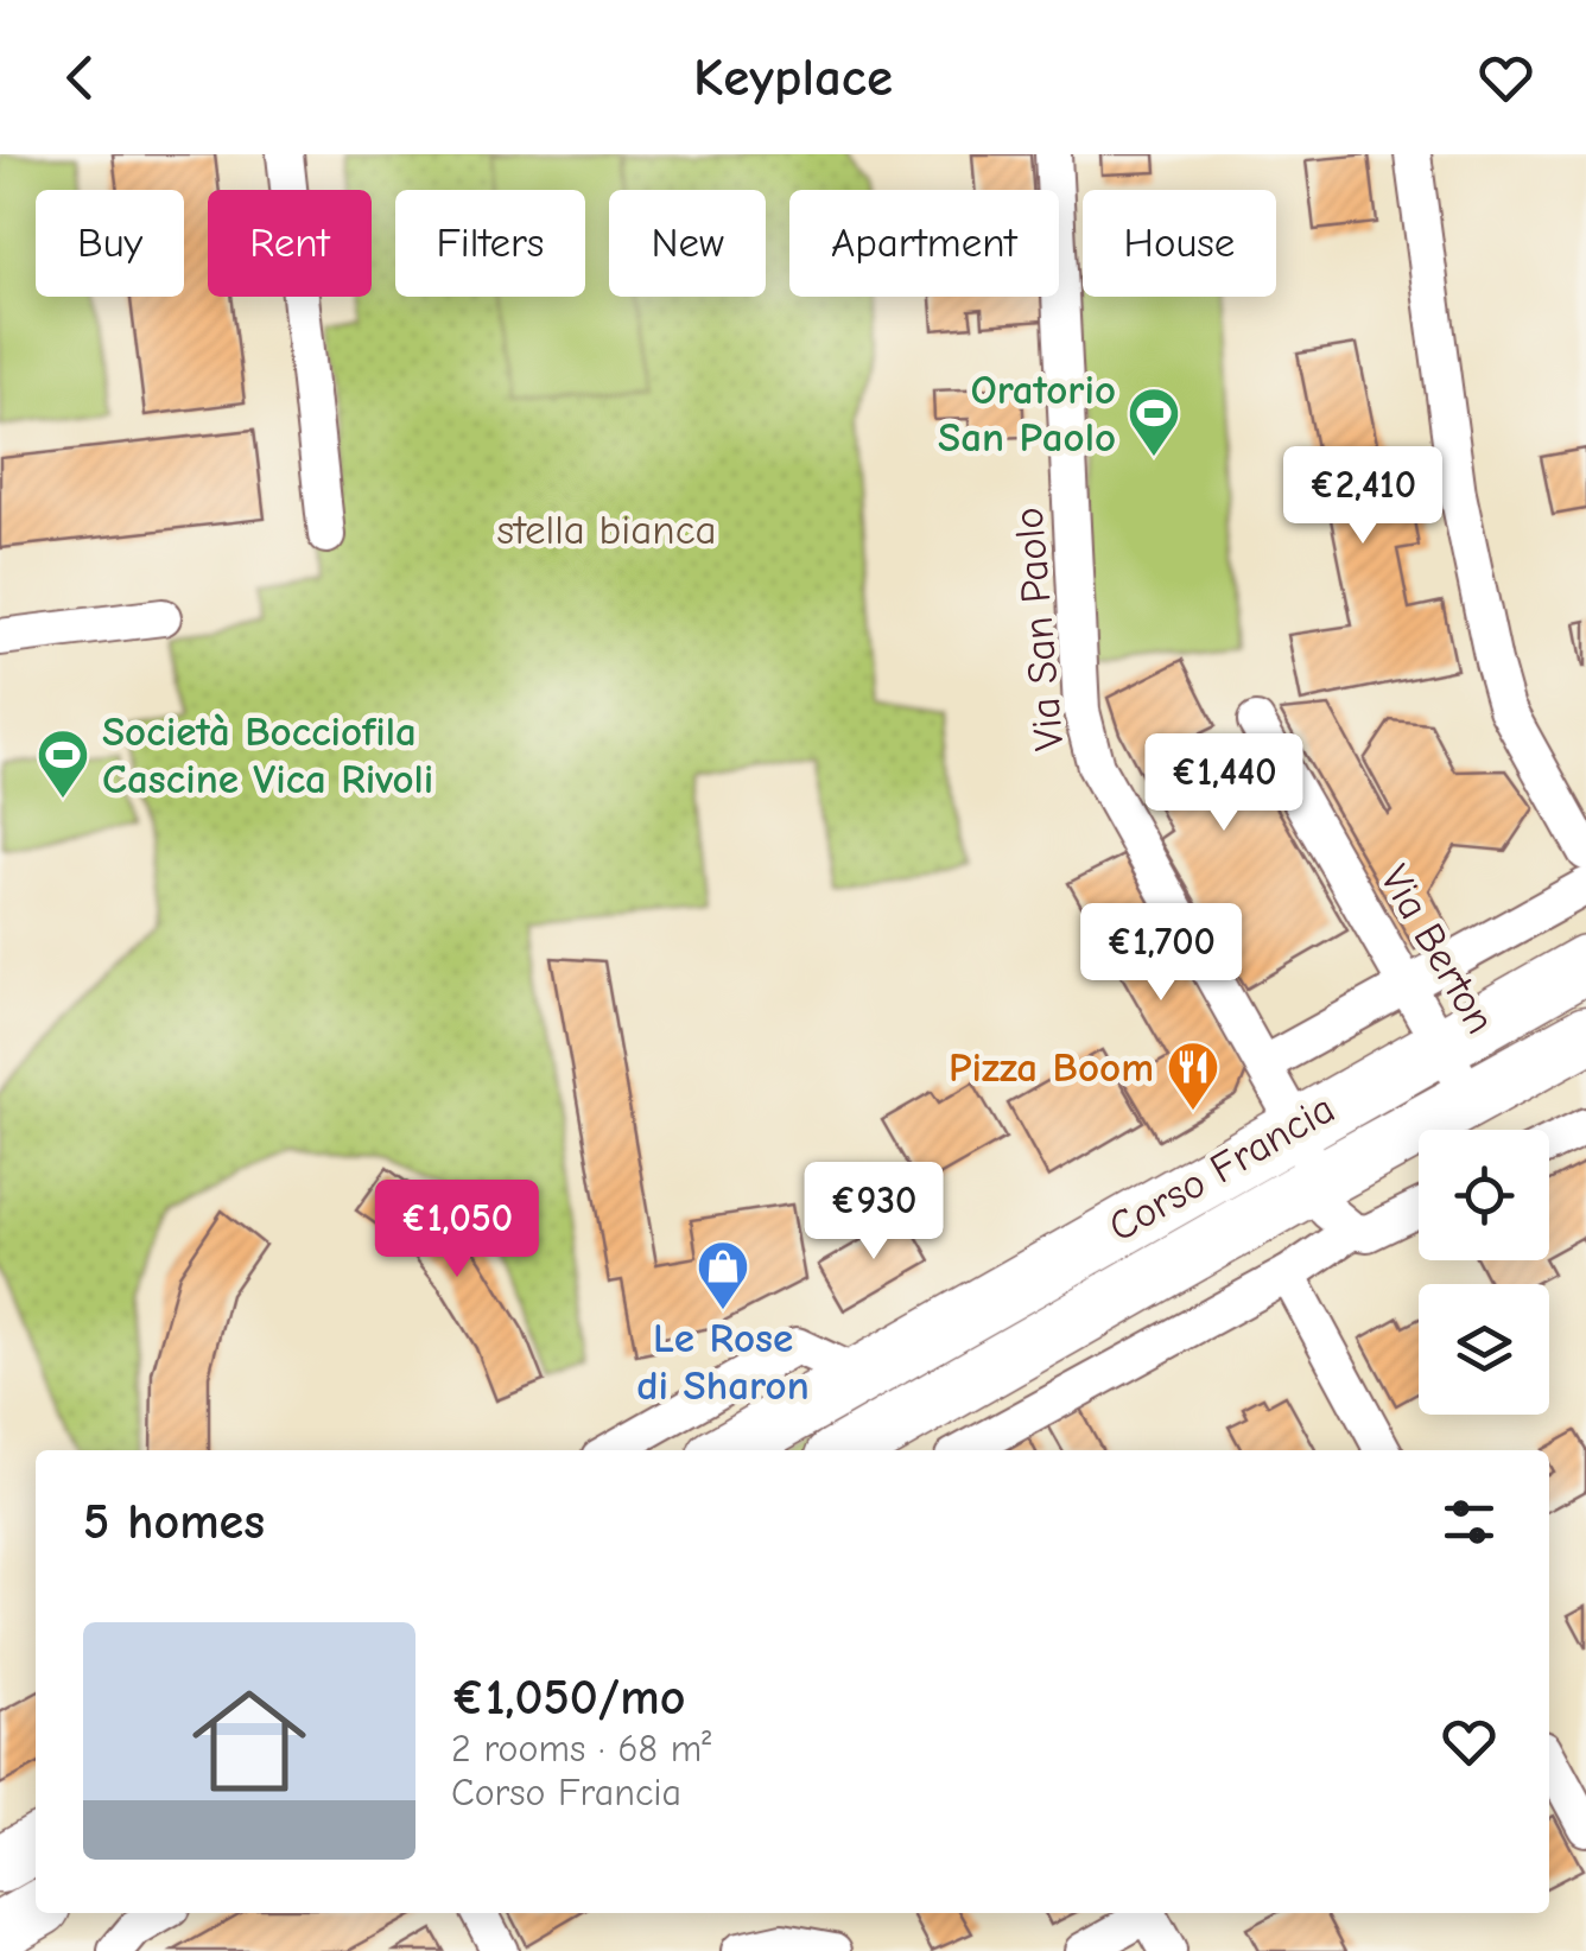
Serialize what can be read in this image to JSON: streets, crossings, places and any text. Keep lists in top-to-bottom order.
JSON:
{
  "streets": {
    "main road": ["Corso Francia"],
    "street": ["Via San Paolo", "Via Berton"]
  },
  "crossings": [
    ["Via San Paolo", "Corso Francia"],
    ["Via Berton", "Corso Francia"]
  ],
  "parks": ["stella bianca"],
  "places": {
    "sports": ["Oratorio San Paolo", "Società Bocciofila Cascine Vica Rivoli"],
    "restaurant": ["Pizza Boom"],
    "shop": ["Le Rose di Sharon"]
  },
  "page": {
    "header": "Keyplace",
    "chip": [
      "Buy",
      "Rent",
      "Filters",
      "New",
      "Apartment",
      "House"
    ],
    "price": [
      "€2,410",
      "€1,440",
      "€1,700",
      "€930",
      "€1,050"
    ],
    "heading": "5 homes",
    "list": [
      {
        "name": "€1,050/mo",
        "note": "2 rooms · 68 m² · Corso Francia"
      }
    ]
  }
}
